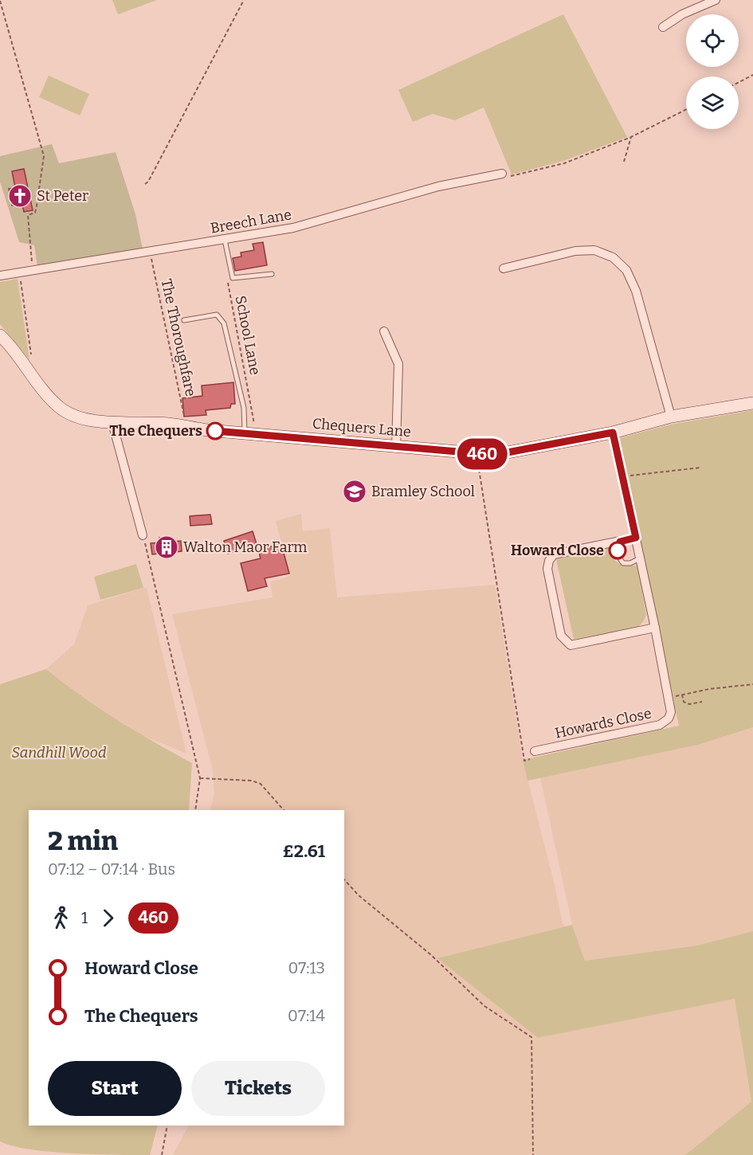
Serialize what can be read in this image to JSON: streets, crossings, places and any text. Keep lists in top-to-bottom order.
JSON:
{
  "streets": {
    "main road": ["Chequers Lane"],
    "street": ["Breech Lane", "Howards Close"],
    "path": ["School Lane", "The Thoroughfare"]
  },
  "crossings": [
    ["Breech Lane", "The Thoroughfare"],
    ["School Lane", "Chequers Lane"],
    ["The Thoroughfare", "Chequers Lane"],
    ["Chequers Lane", "Howards Close"]
  ],
  "parks": ["Sandhill Wood"],
  "places": {
    "church": ["St Peter"],
    "other": ["The Chequers", "Howard Close"],
    "school or university": ["Bramley School"],
    "building": ["Walton Maor Farm"]
  },
  "lines": ["bus line 460"],
  "page": {
    "on_map": "460",
    "heading": ["2 min", "07:12 – 07:14 · Bus", "£2.61"],
    "legs": ["1", "460"],
    "list": [
      {
        "name": "Howard Close",
        "value": "07:13"
      },
      {
        "name": "The Chequers",
        "value": "07:14"
      }
    ],
    "buttons": ["Start", "Tickets"]
  }
}
